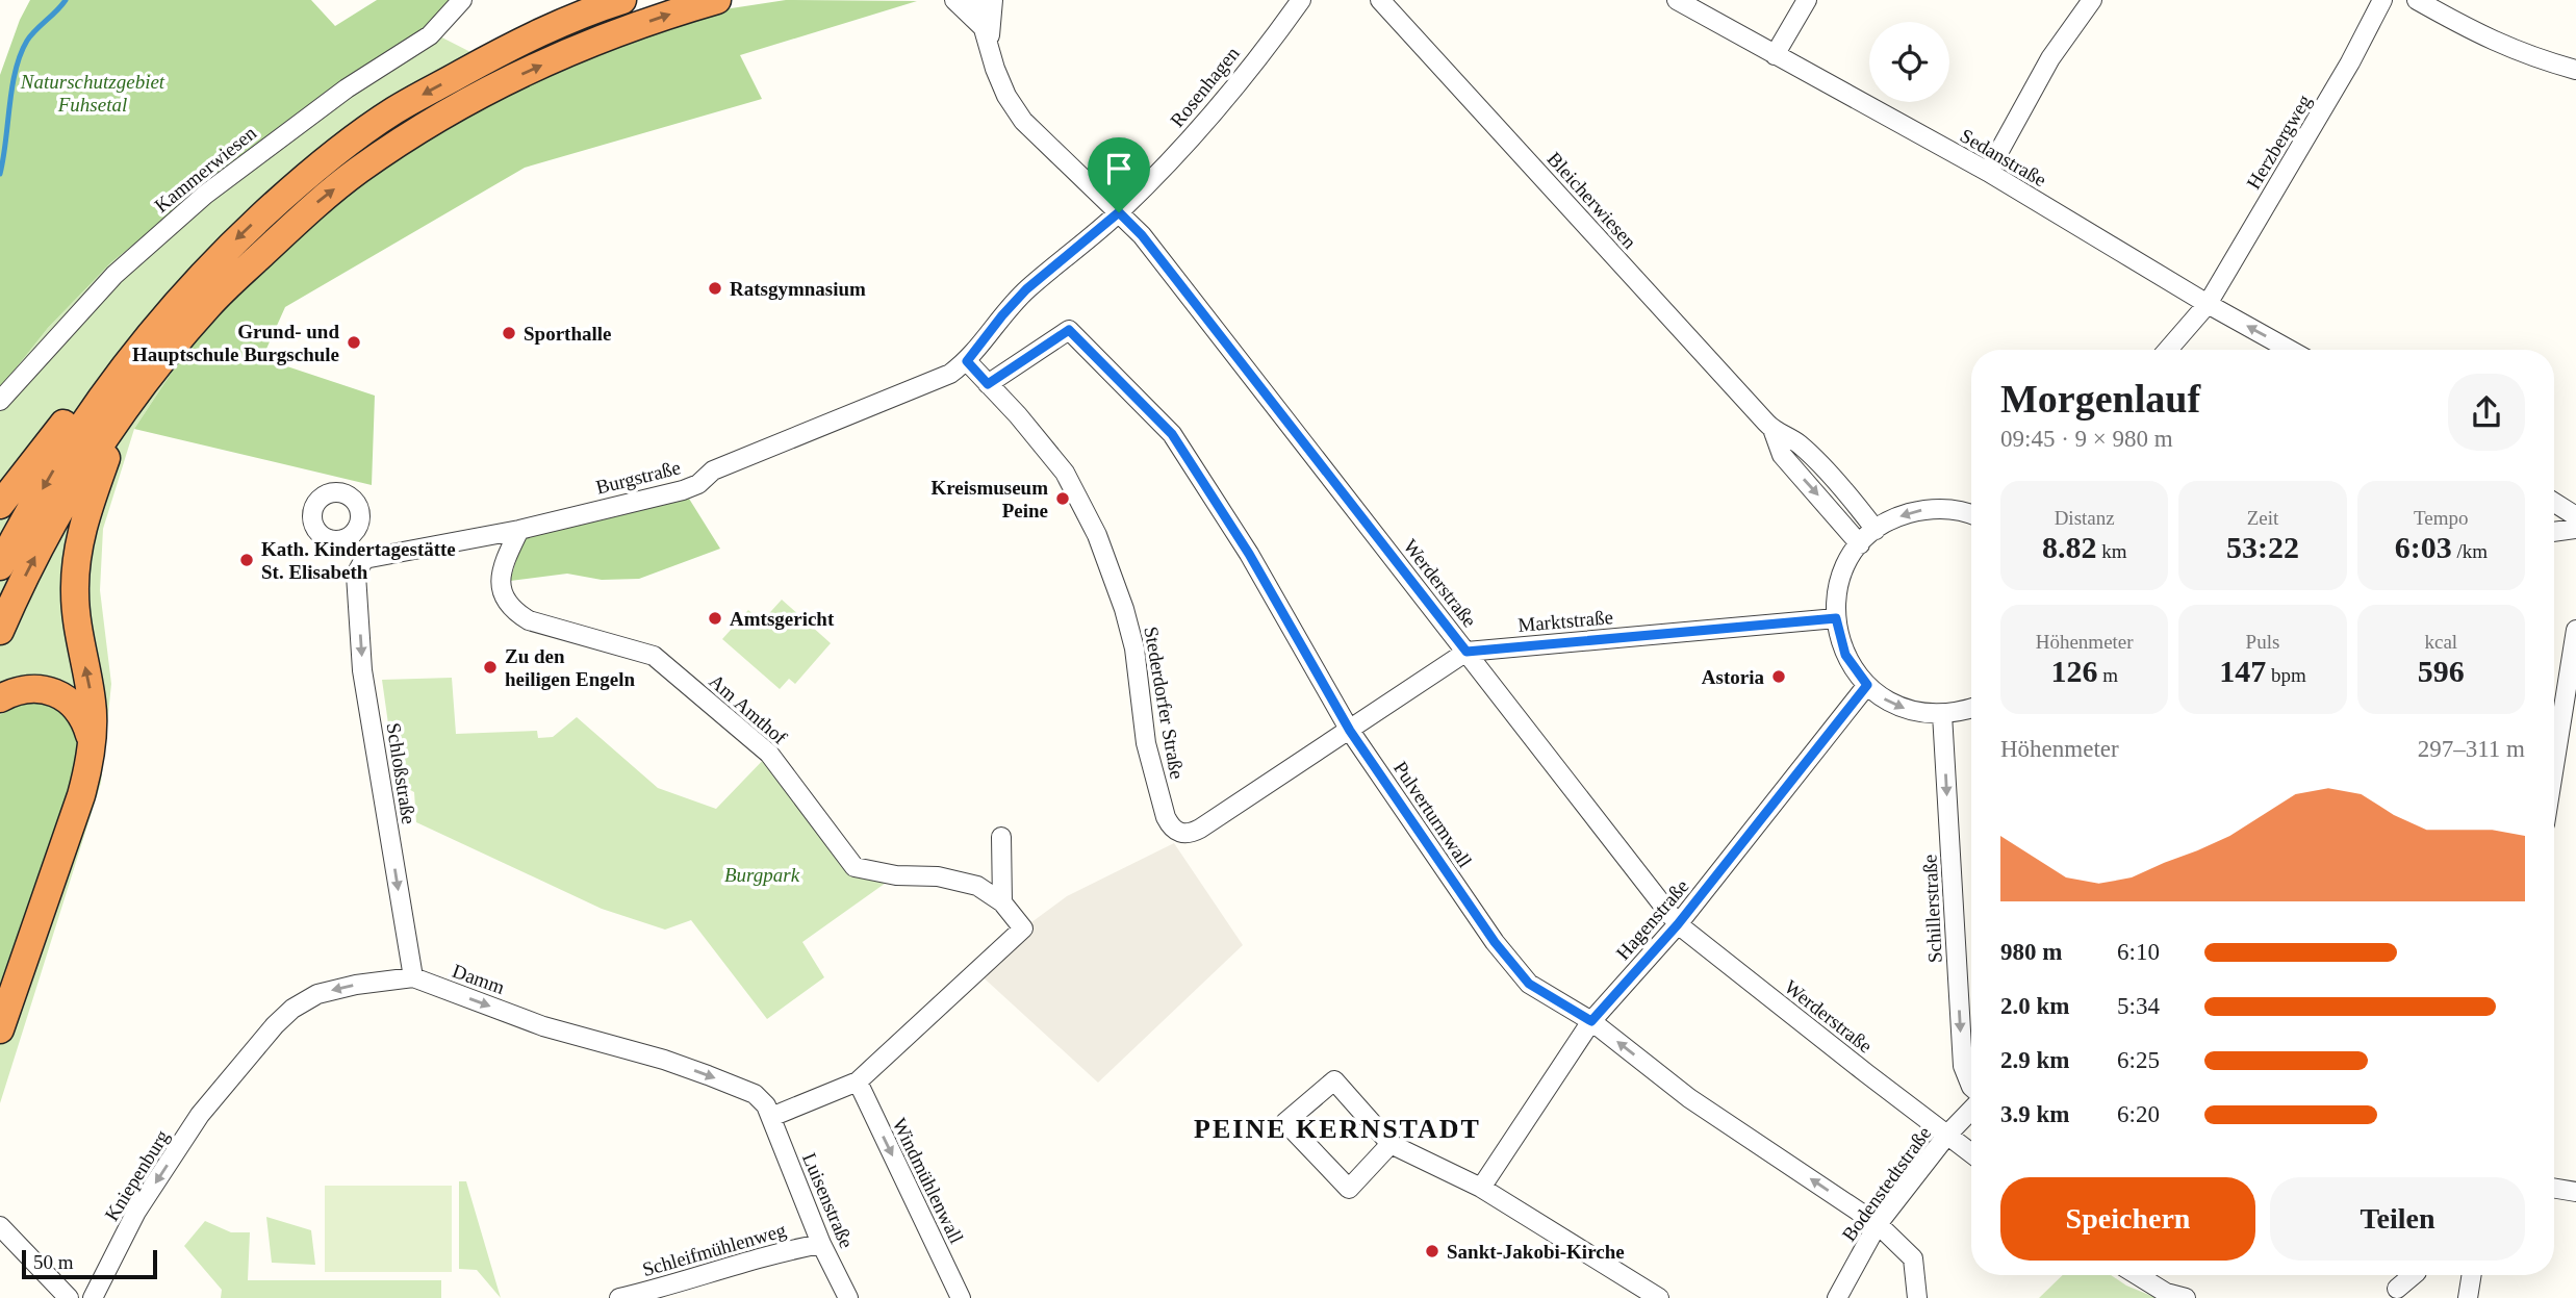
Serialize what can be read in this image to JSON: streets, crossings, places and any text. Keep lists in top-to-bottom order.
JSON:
{
  "streets": {
    "street": [
      "Rosenhagen",
      "Herzbergweg",
      "Sedanstraße",
      "Kammerwiesen",
      "Bleicherwiesen",
      "Burgstraße",
      "Werderstraße",
      "Marktstraße",
      "Stederdorfer Straße",
      "Am Amthof",
      "Schloßstraße",
      "Pulverturmwall",
      "Schillerstraße",
      "Hagenstraße",
      "Damm",
      "Kniepenburg",
      "Windmühlenwall",
      "Bodenstedtstraße",
      "Luisenstraße",
      "Schleifmühlenweg"
    ]
  },
  "crossings": [
    ["Rosenhagen", "Burgstraße"],
    ["Rosenhagen", "Werderstraße"],
    ["Rosenhagen", "Stederdorfer Straße"],
    ["Herzbergweg", "Sedanstraße"],
    ["Burgstraße", "Am Amthof"],
    ["Burgstraße", "Schloßstraße"],
    ["Werderstraße", "Marktstraße"],
    ["Werderstraße", "Hagenstraße"],
    ["Werderstraße", "Bodenstedtstraße"],
    ["Marktstraße", "Stederdorfer Straße"],
    ["Marktstraße", "Pulverturmwall"],
    ["Stederdorfer Straße", "Pulverturmwall"],
    ["Am Amthof", "Windmühlenwall"],
    ["Schloßstraße", "Damm"],
    ["Pulverturmwall", "Hagenstraße"],
    ["Pulverturmwall", "Bodenstedtstraße"],
    ["Damm", "Kniepenburg"],
    ["Damm", "Luisenstraße"],
    ["Luisenstraße", "Schleifmühlenweg"]
  ],
  "one_way": [
    "Schloßstraße",
    "Schillerstraße",
    "Kniepenburg",
    "Windmühlenwall"
  ],
  "districts": ["PEINE KERNSTADT"],
  "parks": ["Naturschutzgebiet Fuhsetal", "Burgpark"],
  "places": [
    "Ratsgymnasium",
    "Sporthalle",
    "Grund- und Hauptschule Burgschule",
    "Kreismuseum Peine",
    "Kath. Kindertagestätte St. Elisabeth",
    "Amtsgericht",
    "Zu den heiligen Engeln",
    "Astoria",
    "Sankt-Jakobi-Kirche"
  ],
  "scale_bar": "50 m",
  "page": {
    "heading": ["Morgenlauf", "09:45 · 9 × 980 m"],
    "stats": [
      ["Distanz", "8.82 km"],
      ["Zeit", "53:22"],
      ["Tempo", "6:03 /km"],
      ["Höhenmeter", "126 m"],
      ["Puls", "147 bpm"],
      ["kcal", "596"]
    ],
    "chart": ["Höhenmeter", "297–311 m"],
    "list": [
      {
        "name": "980 m",
        "note": "6:10"
      },
      {
        "name": "2.0 km",
        "note": "5:34"
      },
      {
        "name": "2.9 km",
        "note": "6:25"
      },
      {
        "name": "3.9 km",
        "note": "6:20"
      }
    ],
    "buttons": ["Speichern", "Teilen"],
    "scale": "50 m"
  }
}
